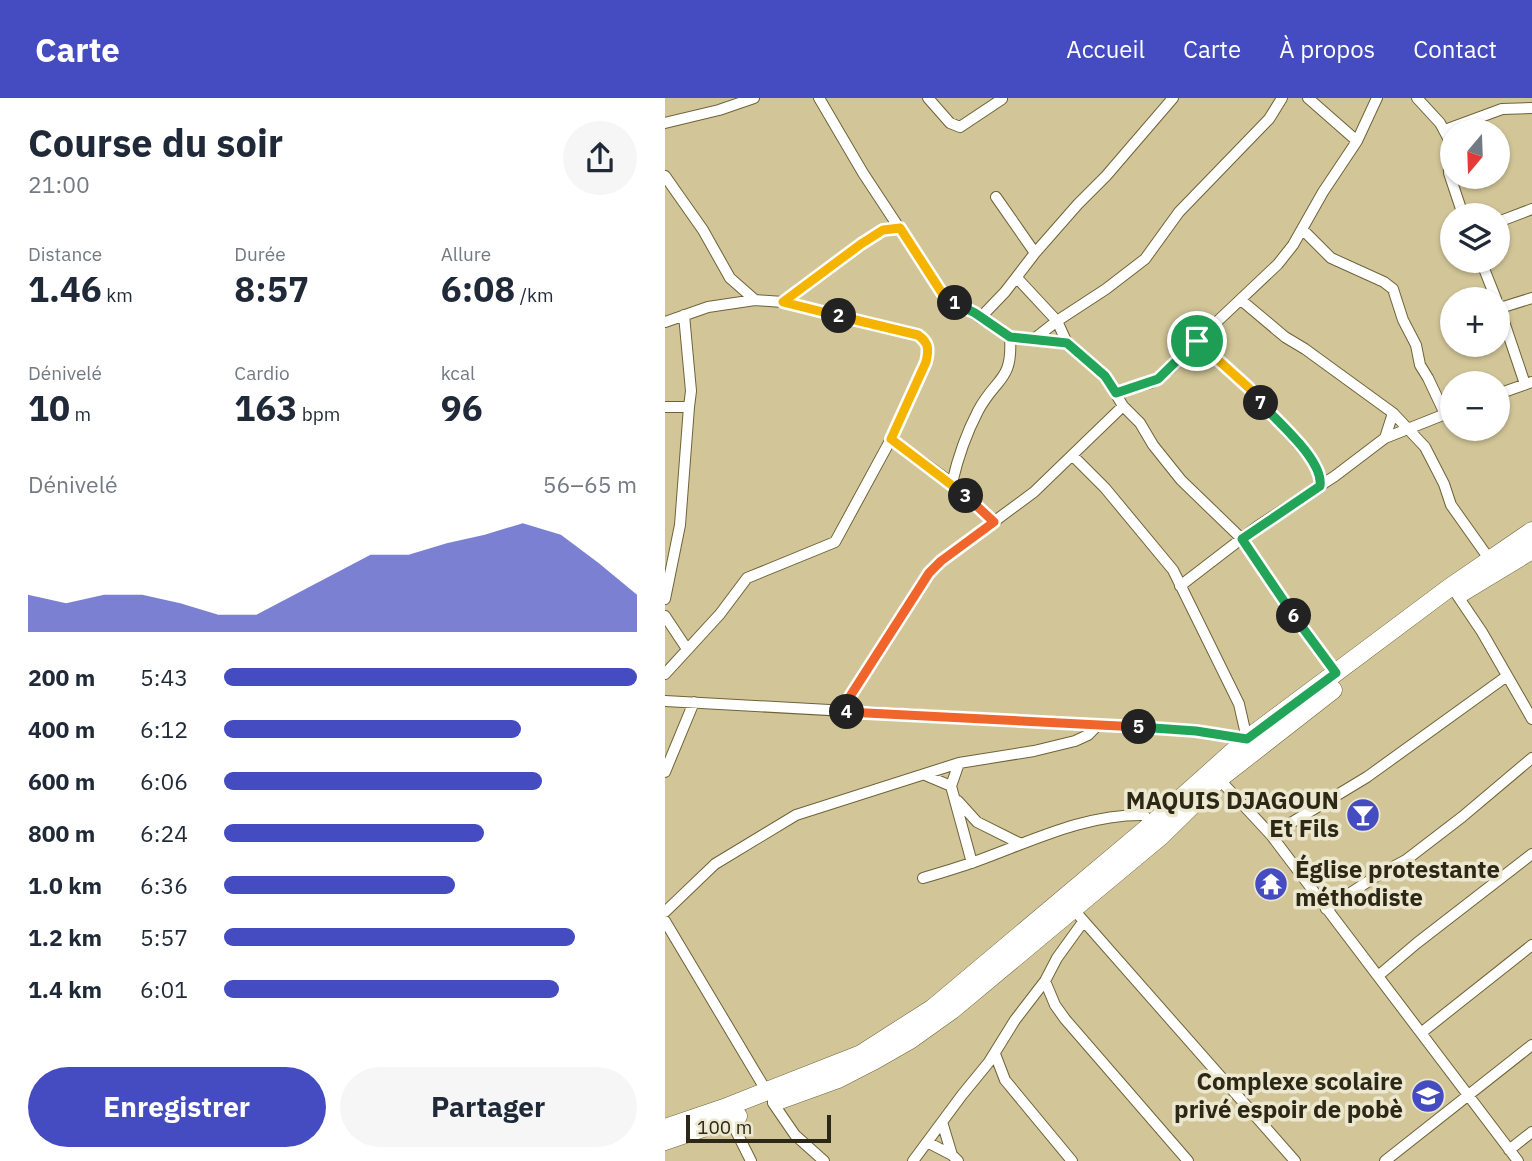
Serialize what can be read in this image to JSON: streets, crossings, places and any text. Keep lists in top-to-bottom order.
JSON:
{
  "places": {
    "bar": ["MAQUIS DJAGOUN Et Fils"],
    "temple": ["Église protestante méthodiste"],
    "school or university": ["Complexe scolaire privé espoir de pobè"]
  },
  "scale_bar": "100 m",
  "north": "bottom",
  "page": {
    "header": "Carte",
    "nav": [
      "Accueil",
      "Carte",
      "À propos",
      "Contact"
    ],
    "heading": ["Course du soir", "21:00"],
    "map_buttons": ["+", "−"],
    "stats": [
      ["Distance", "1.46 km"],
      ["Durée", "8:57"],
      ["Allure", "6:08 /km"],
      ["Dénivelé", "10 m"],
      ["Cardio", "163 bpm"],
      ["kcal", "96"]
    ],
    "pins": [
      "1",
      "2",
      "7",
      "3",
      "6",
      "4",
      "5"
    ],
    "chart": ["Dénivelé", "56–65 m"],
    "list": [
      {
        "name": "200 m",
        "note": "5:43"
      },
      {
        "name": "400 m",
        "note": "6:12"
      },
      {
        "name": "600 m",
        "note": "6:06"
      },
      {
        "name": "800 m",
        "note": "6:24"
      },
      {
        "name": "1.0 km",
        "note": "6:36"
      },
      {
        "name": "1.2 km",
        "note": "5:57"
      },
      {
        "name": "1.4 km",
        "note": "6:01"
      }
    ],
    "buttons": ["Enregistrer", "Partager"],
    "scale": "100 m"
  }
}
